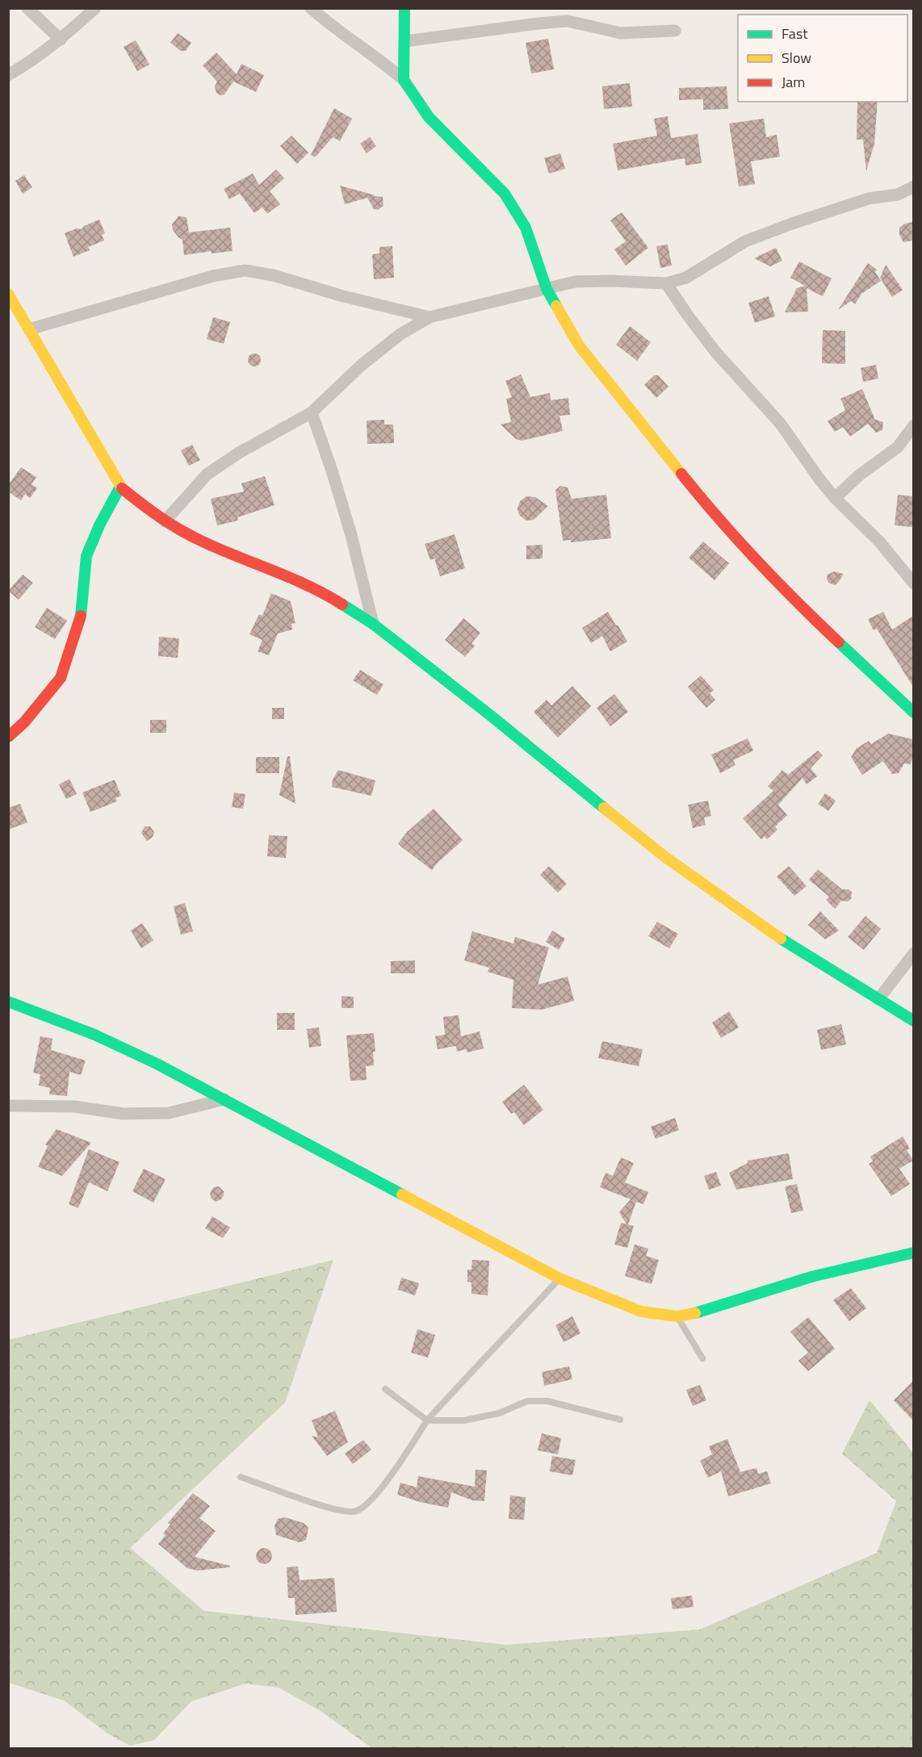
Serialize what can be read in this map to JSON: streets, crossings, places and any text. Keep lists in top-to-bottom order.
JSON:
{
  "legend": ["Fast", "Slow", "Jam"]
}
